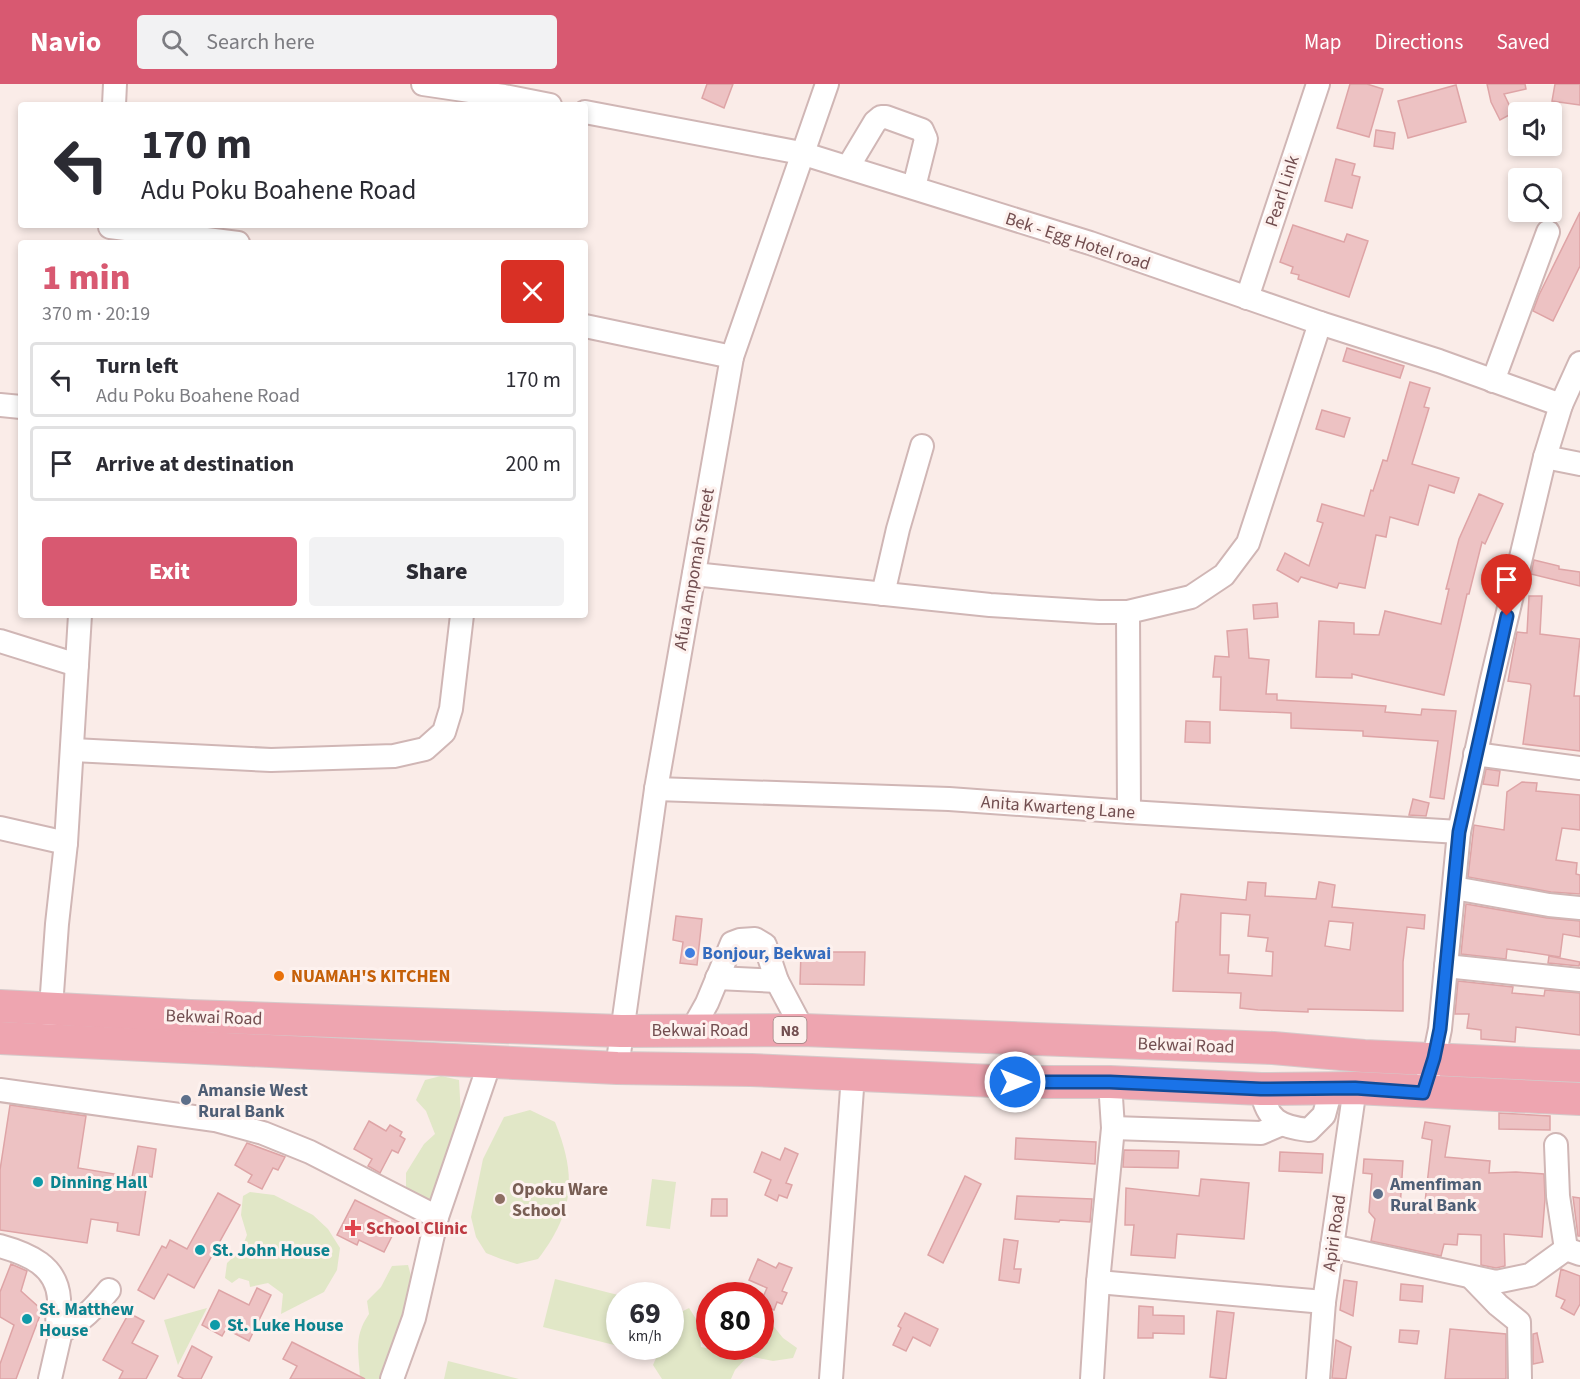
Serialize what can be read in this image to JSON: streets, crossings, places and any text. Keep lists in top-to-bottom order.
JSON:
{
  "streets": {
    "highway": ["Bekwai Road", "N8"],
    "street": [
      "Pearl Link",
      "Bek - Egg Hotel road",
      "Afua Ampomah Street",
      "Anita Kwarteng Lane",
      "Apiri Road"
    ]
  },
  "crossings": [
    ["Pearl Link", "Bek - Egg Hotel road"],
    ["Bek - Egg Hotel road", "Afua Ampomah Street"],
    ["Afua Ampomah Street", "Anita Kwarteng Lane"],
    ["Afua Ampomah Street", "Bekwai Road"],
    ["Bekwai Road", "Apiri Road"]
  ],
  "places": {
    "other": [
      "Bonjour, Bekwai",
      "NUAMAH'S KITCHEN",
      "Amansie West Rural Bank",
      "Dinning Hall",
      "Amenfiman Rural Bank",
      "Opoku Ware School",
      "St. John House",
      "St. Matthew House",
      "St. Luke House"
    ],
    "health": ["School Clinic"]
  },
  "page": {
    "header": "Navio",
    "search": "Search here",
    "nav": ["Map", "Directions", "Saved"],
    "turn": ["170 m", "Adu Poku Boahene Road"],
    "heading": ["1 min", "370 m · 20:19"],
    "list": [
      {
        "name": "Turn left",
        "note": "Adu Poku Boahene Road",
        "value": "170 m"
      },
      {
        "name": "Arrive at destination",
        "value": "200 m"
      }
    ],
    "buttons": ["Exit", "Share"],
    "speed": "69 km/h",
    "limit": "80"
  }
}
